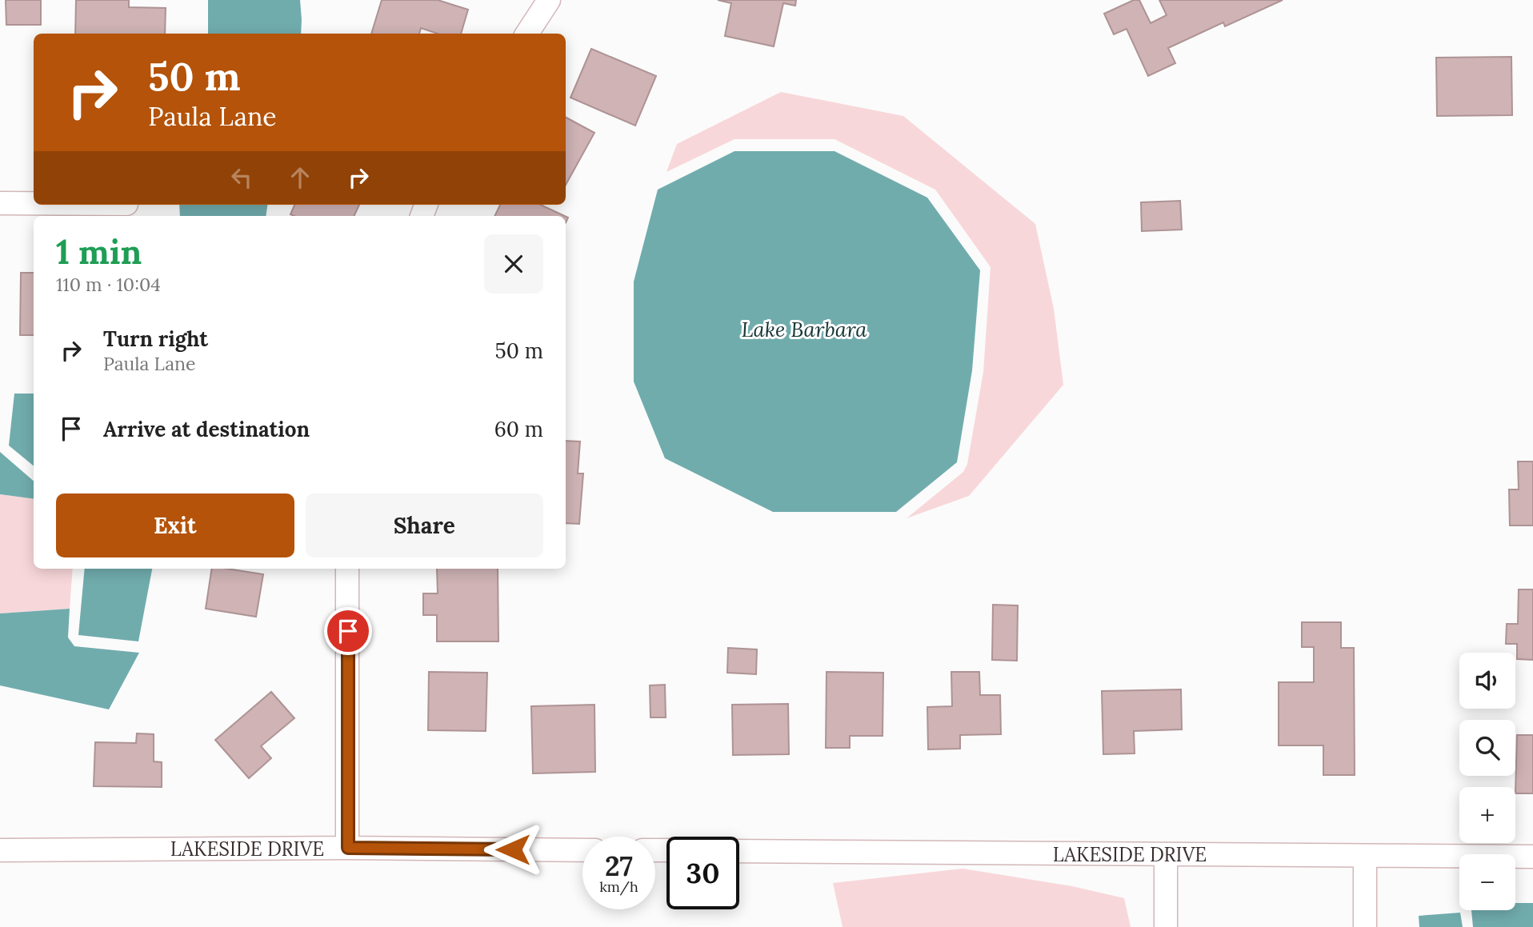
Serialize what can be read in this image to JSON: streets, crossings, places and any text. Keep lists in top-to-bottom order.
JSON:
{
  "streets": {
    "street": ["LAKESIDE DRIVE"]
  },
  "water": ["Lake Barbara"],
  "page": {
    "turn": ["50 m", "Paula Lane"],
    "heading": ["1 min", "110 m · 10:04"],
    "list": [
      {
        "name": "Turn right",
        "note": "Paula Lane",
        "value": "50 m"
      },
      {
        "name": "Arrive at destination",
        "value": "60 m"
      }
    ],
    "buttons": ["Exit", "Share"],
    "map_buttons": ["+", "−"],
    "speed": "27 km/h",
    "limit": "30"
  }
}
